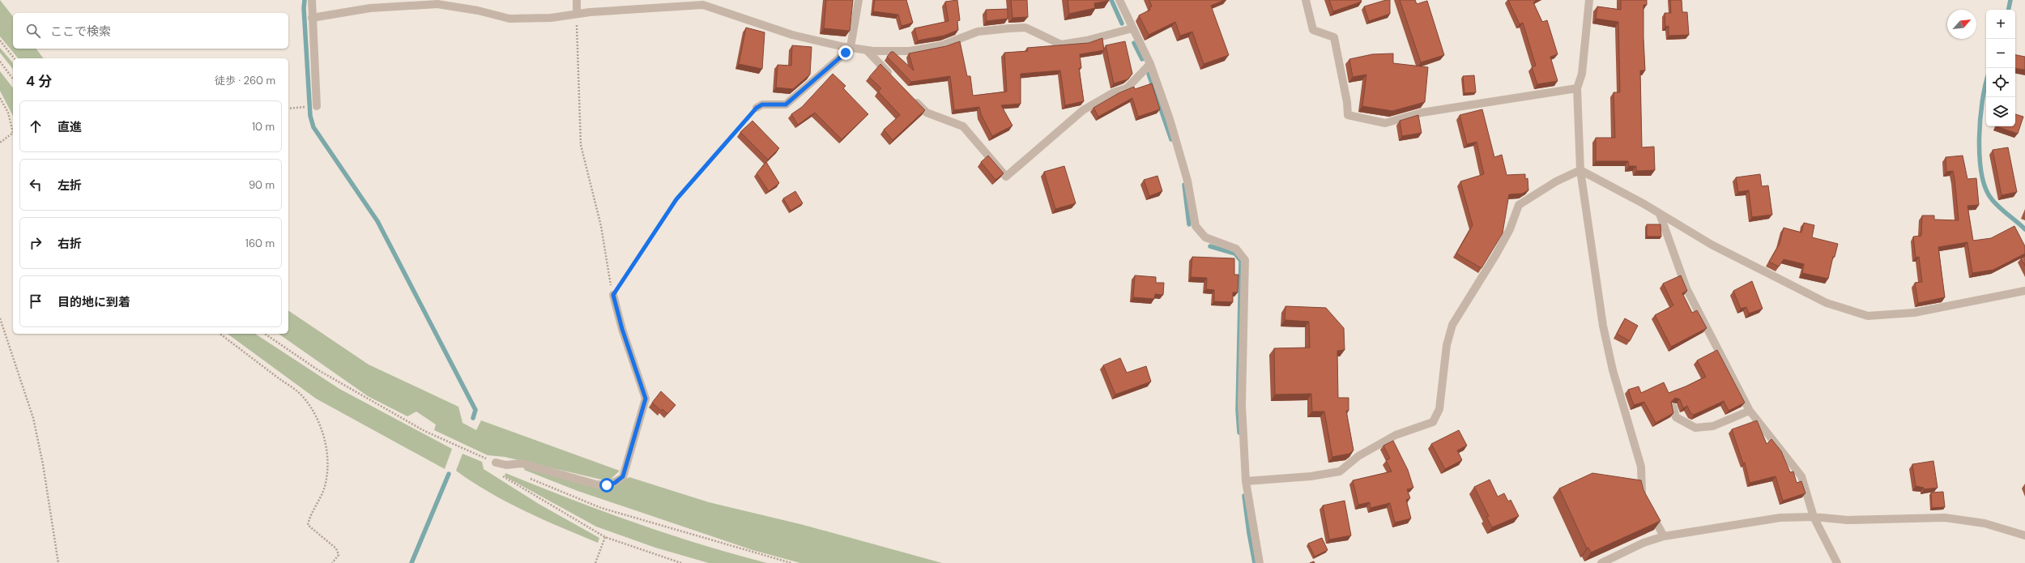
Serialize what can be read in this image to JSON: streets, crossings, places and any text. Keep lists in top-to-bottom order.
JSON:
{
  "north": "top right",
  "page": {
    "map_buttons": ["+", "−"],
    "search": "ここで検索",
    "heading": ["4 分", "徒歩 · 260 m"],
    "list": [
      ["直進", "10 m"],
      ["左折", "90 m"],
      ["右折", "160 m"],
      "目的地に到着"
    ]
  }
}
